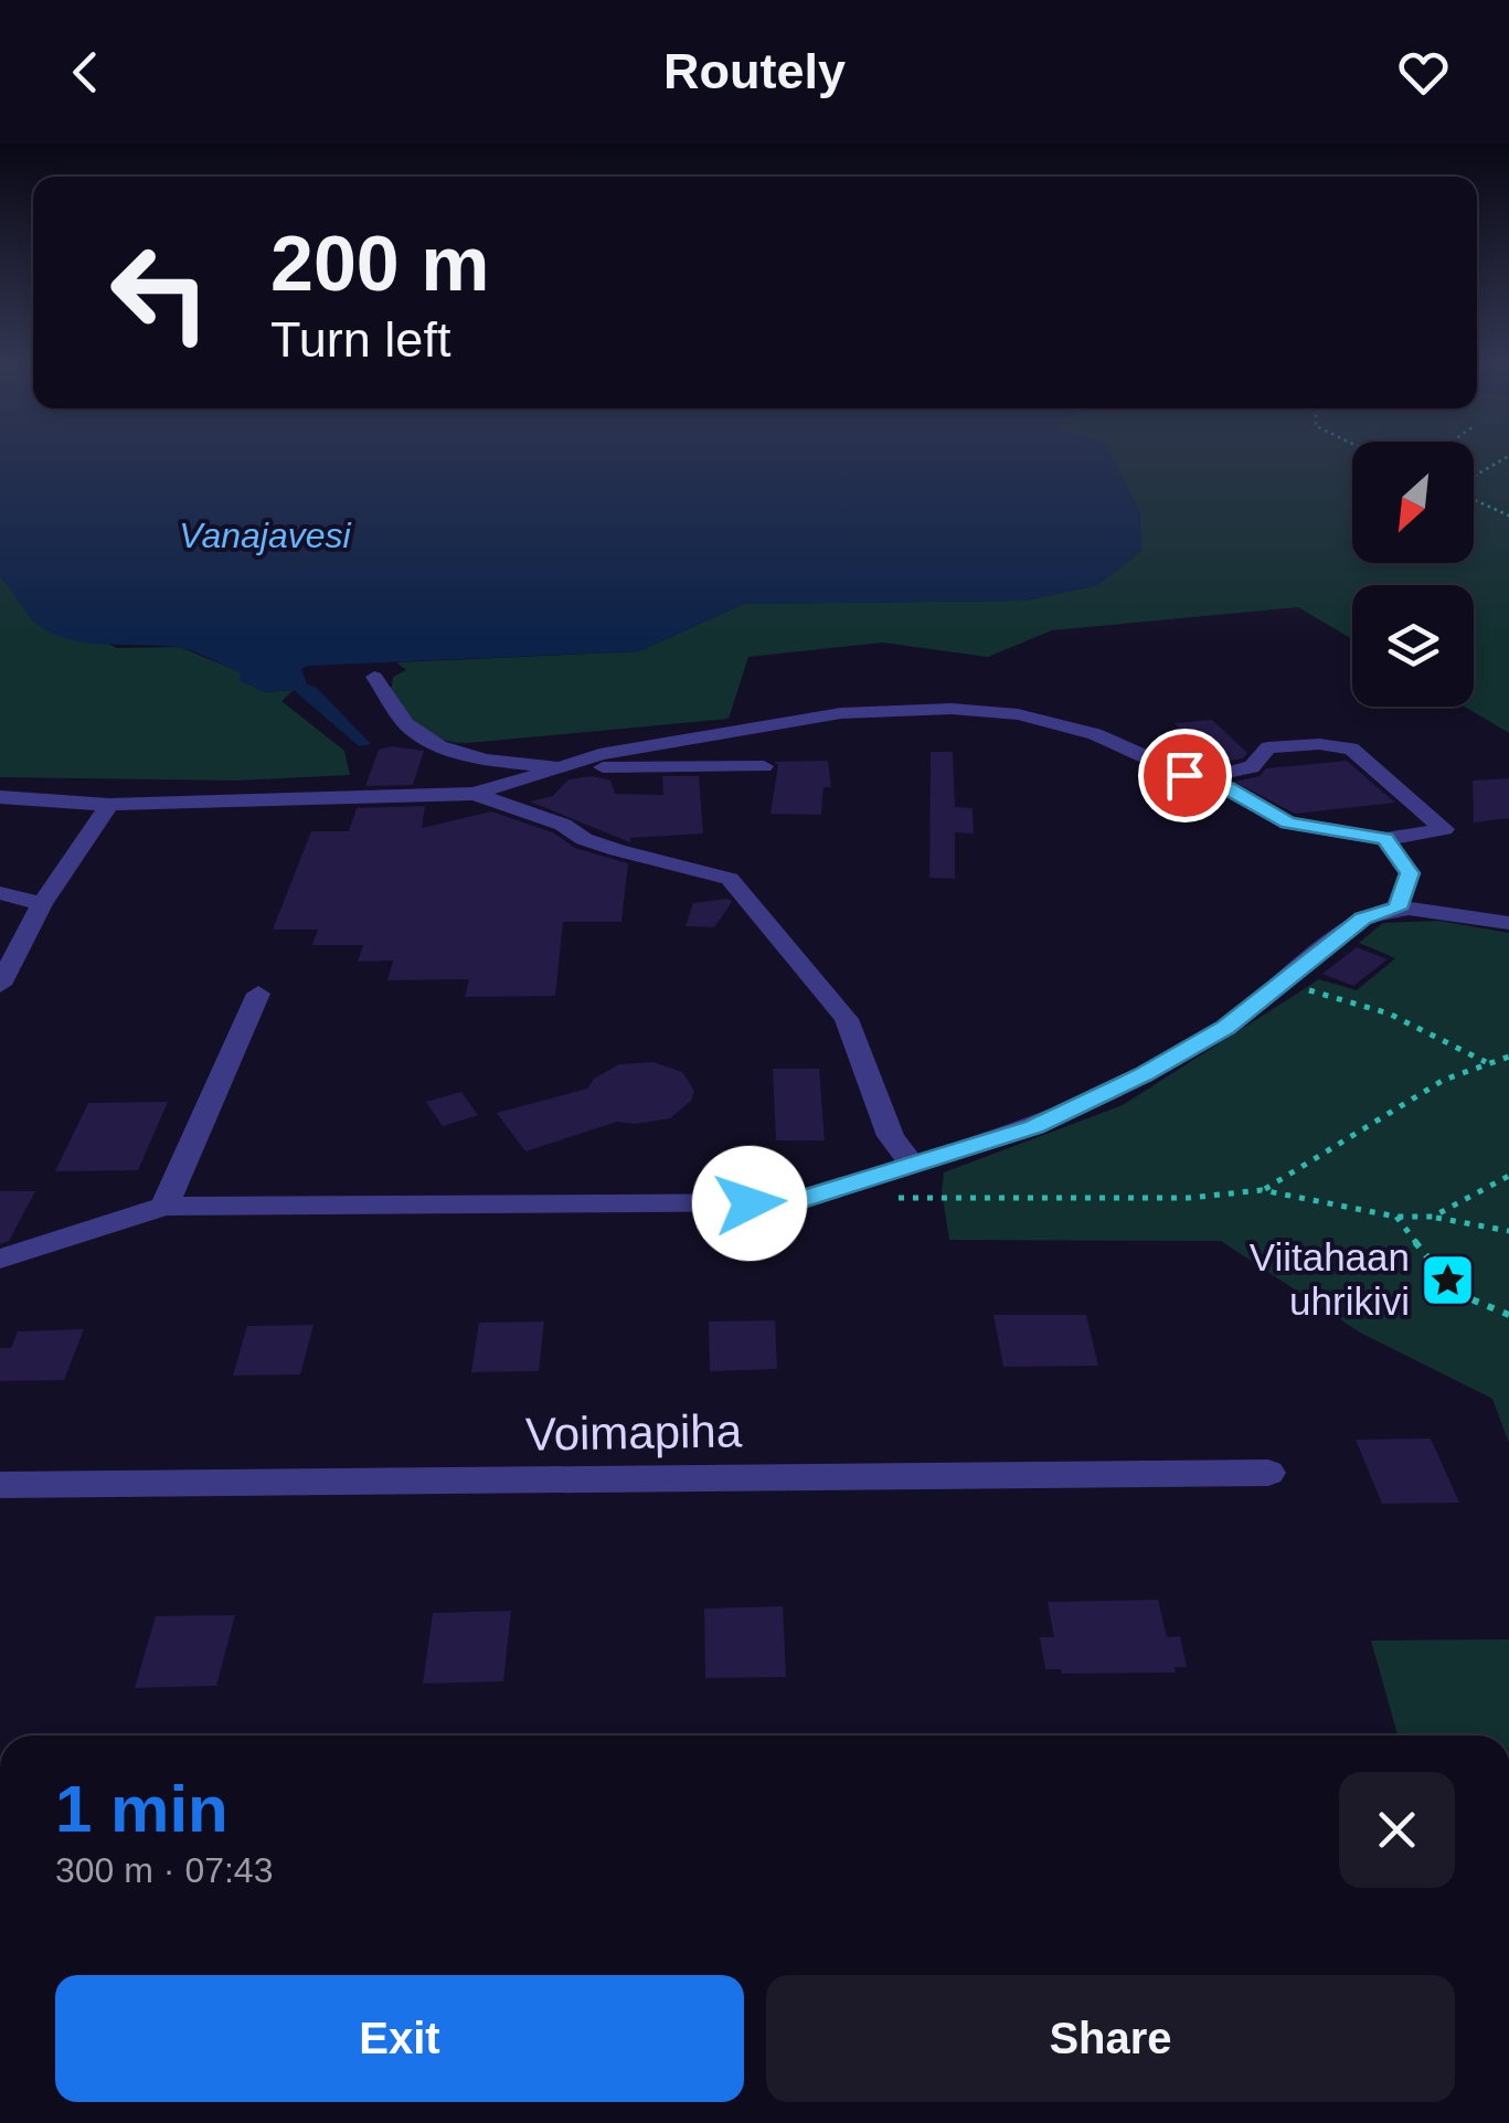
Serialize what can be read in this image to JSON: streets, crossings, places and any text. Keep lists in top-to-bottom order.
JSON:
{
  "streets": {
    "street": ["Voimapiha"]
  },
  "water": ["Vanajavesi"],
  "places": {
    "place": ["Viitahaan uhrikivi"]
  },
  "north": "bottom left",
  "page": {
    "header": "Routely",
    "turn": ["200 m", "Turn left"],
    "heading": ["1 min", "300 m · 07:43"],
    "buttons": ["Exit", "Share"]
  }
}
